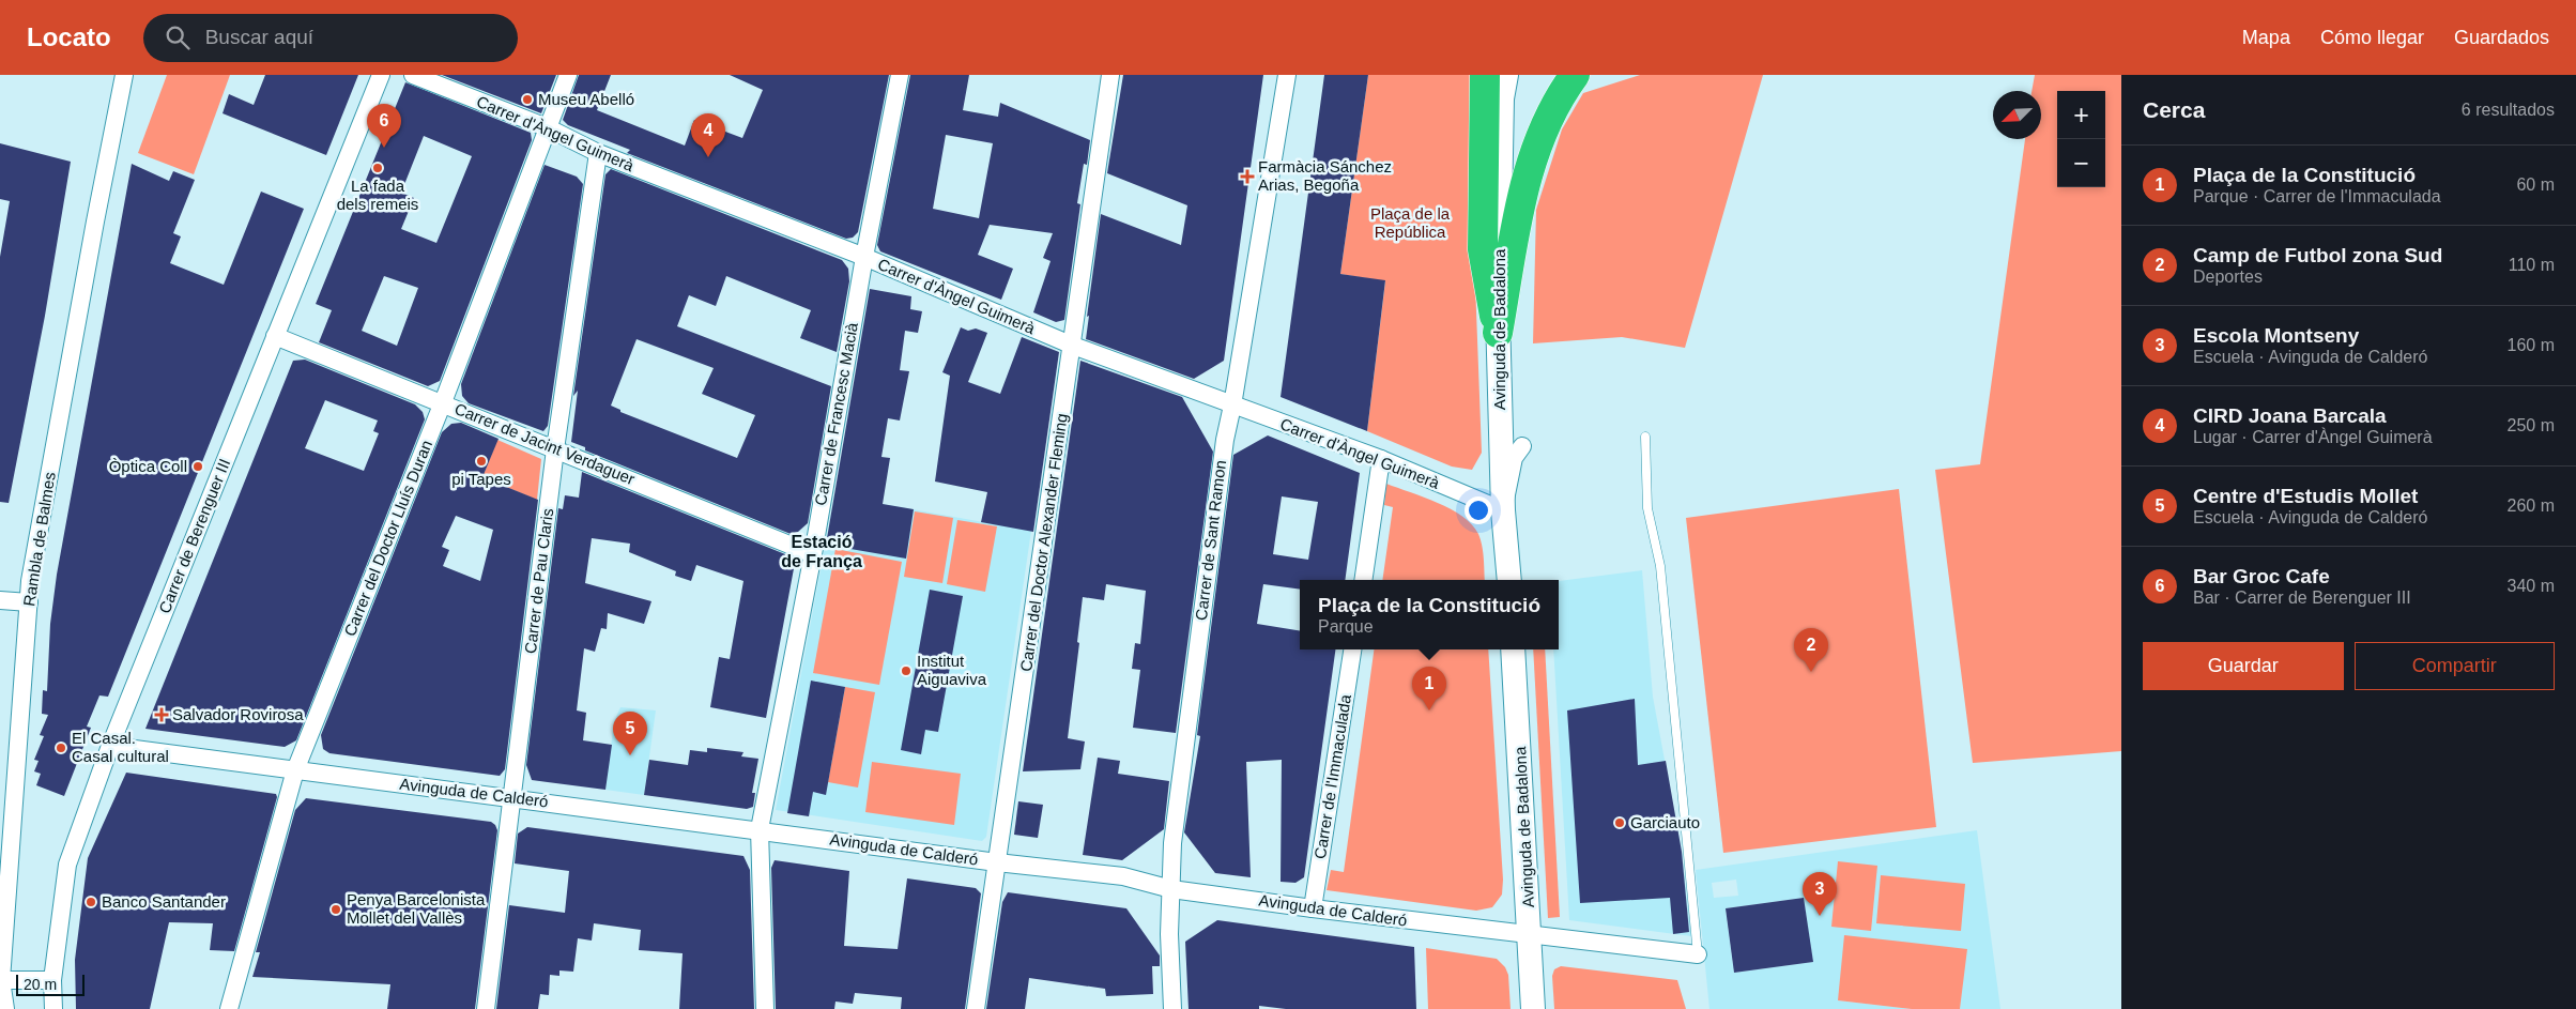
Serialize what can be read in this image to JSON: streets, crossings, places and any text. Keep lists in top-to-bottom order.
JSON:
{
  "streets": {
    "street": [
      "Carrer d'Àngel Guimerà",
      "Avinguda de Badalona",
      "Carrer de Francesc Macià",
      "Carrer de Jacint Verdaguer",
      "Carrer de Berenguer III",
      "Carrer del Doctor Lluís Duran",
      "Rambla de Balmes",
      "Carrer de Sant Ramon",
      "Carrer del Doctor Alexander Fleming",
      "Carrer de Pau Claris",
      "Carrer de l'Immaculada",
      "Avinguda de Calderó"
    ]
  },
  "crossings": [
    ["Carrer d'Àngel Guimerà", "Avinguda de Badalona"],
    ["Carrer d'Àngel Guimerà", "Carrer de Francesc Macià"],
    ["Carrer d'Àngel Guimerà", "Carrer del Doctor Lluís Duran"],
    ["Carrer d'Àngel Guimerà", "Carrer de Sant Ramon"],
    ["Carrer d'Àngel Guimerà", "Carrer del Doctor Alexander Fleming"],
    ["Carrer d'Àngel Guimerà", "Carrer de Pau Claris"],
    ["Avinguda de Badalona", "Avinguda de Calderó"],
    ["Carrer de Francesc Macià", "Carrer de Jacint Verdaguer"],
    ["Carrer de Francesc Macià", "Avinguda de Calderó"],
    ["Carrer de Jacint Verdaguer", "Carrer de Berenguer III"],
    ["Carrer de Jacint Verdaguer", "Carrer del Doctor Lluís Duran"],
    ["Carrer de Jacint Verdaguer", "Carrer de Pau Claris"],
    ["Carrer de Berenguer III", "Avinguda de Calderó"],
    ["Carrer del Doctor Lluís Duran", "Avinguda de Calderó"],
    ["Carrer de Sant Ramon", "Avinguda de Calderó"],
    ["Carrer del Doctor Alexander Fleming", "Avinguda de Calderó"],
    ["Carrer de Pau Claris", "Avinguda de Calderó"],
    ["Carrer de l'Immaculada", "Avinguda de Calderó"]
  ],
  "districts": ["Estació de França"],
  "parks": ["Plaça de la República"],
  "places": {
    "other": [
      "Museu Abelló",
      "La fada dels remeis",
      "pi Tapes",
      "Òptica Coll",
      "Institut Aiguaviva",
      "El Casal. Casal cultural",
      "Garciauto",
      "Banco Santander",
      "Penya Barcelonista Mollet del Vallès"
    ],
    "health": ["Farmàcia Sánchez Arias, Begoña", "Salvador Rovirosa"]
  },
  "scale_bar": "20 m",
  "north": "bottom left",
  "page": {
    "header": "Locato",
    "search": "Buscar aquí",
    "nav": ["Mapa", "Cómo llegar", "Guardados"],
    "heading": ["Cerca", "6 resultados"],
    "map_buttons": ["+", "−"],
    "pins": [
      "6",
      "4",
      "2",
      "1",
      "5",
      "3"
    ],
    "list": [
      {
        "mark": "1",
        "name": "Plaça de la Constitució",
        "note": "Parque · Carrer de l'Immaculada",
        "value": "60 m"
      },
      {
        "mark": "2",
        "name": "Camp de Futbol zona Sud",
        "note": "Deportes",
        "value": "110 m"
      },
      {
        "mark": "3",
        "name": "Escola Montseny",
        "note": "Escuela · Avinguda de Calderó",
        "value": "160 m"
      },
      {
        "mark": "4",
        "name": "CIRD Joana Barcala",
        "note": "Lugar · Carrer d'Àngel Guimerà",
        "value": "250 m"
      },
      {
        "mark": "5",
        "name": "Centre d'Estudis Mollet",
        "note": "Escuela · Avinguda de Calderó",
        "value": "260 m"
      },
      {
        "mark": "6",
        "name": "Bar Groc Cafe",
        "note": "Bar · Carrer de Berenguer III",
        "value": "340 m"
      }
    ],
    "popup": ["Plaça de la Constitució", "Parque"],
    "buttons": ["Guardar", "Compartir"],
    "scale": "20 m"
  }
}
